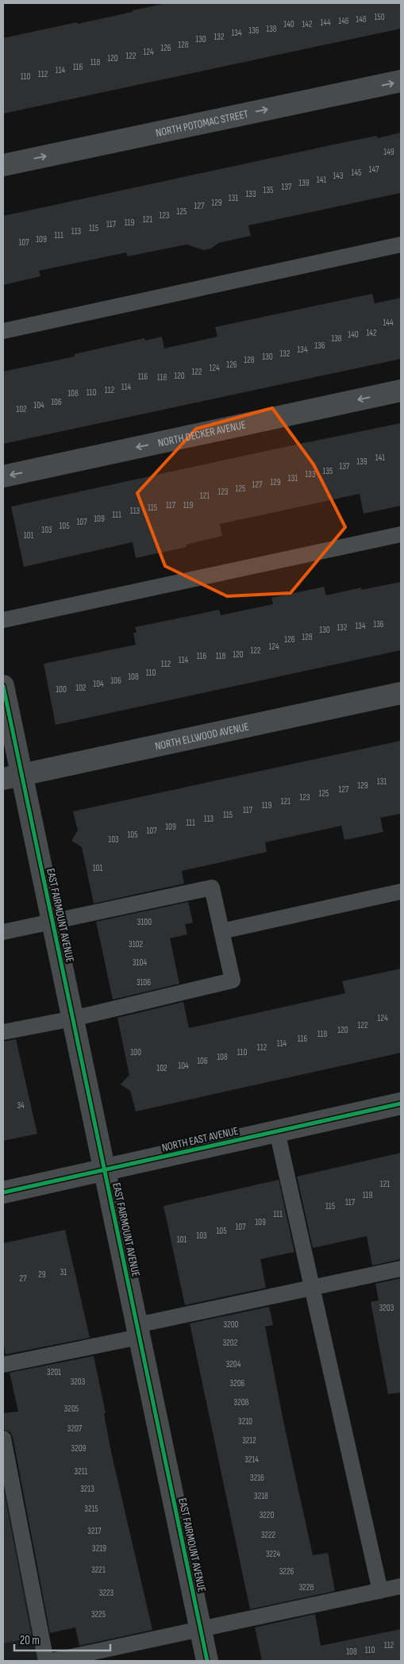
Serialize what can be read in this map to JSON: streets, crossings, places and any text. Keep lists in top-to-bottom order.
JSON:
{
  "streets": {
    "street": [
      "NORTH POTOMAC STREET",
      "NORTH DECKER AVENUE",
      "NORTH ELLWOOD AVENUE",
      "EAST FAIRMOUNT AVENUE",
      "NORTH EAST AVENUE"
    ]
  },
  "crossings": [
    ["NORTH ELLWOOD AVENUE", "EAST FAIRMOUNT AVENUE"],
    ["EAST FAIRMOUNT AVENUE", "NORTH EAST AVENUE"]
  ],
  "one_way": ["NORTH POTOMAC STREET", "NORTH DECKER AVENUE"],
  "house_numbers": [
    "150",
    "148",
    "146",
    "144",
    "140",
    "142",
    "138",
    "136",
    "134",
    "132",
    "130",
    "128",
    "126",
    "124",
    "122",
    "120",
    "118",
    "116",
    "114",
    "112",
    "110",
    "149",
    "147",
    "145",
    "143",
    "141",
    "139",
    "137",
    "135",
    "133",
    "131",
    "129",
    "127",
    "125",
    "123",
    "121",
    "119",
    "117",
    "115",
    "113",
    "111",
    "109",
    "107",
    "144",
    "142",
    "140",
    "138",
    "136",
    "134",
    "132",
    "130",
    "128",
    "126",
    "124",
    "122",
    "120",
    "116",
    "118",
    "114",
    "112",
    "110",
    "108",
    "106",
    "104",
    "102",
    "141",
    "139",
    "137",
    "135",
    "133",
    "131",
    "129",
    "127",
    "125",
    "123",
    "121",
    "117",
    "119",
    "115",
    "113",
    "111",
    "109",
    "107",
    "105",
    "103",
    "101",
    "136",
    "134",
    "132",
    "130",
    "128",
    "126",
    "124",
    "122",
    "120",
    "116",
    "118",
    "114",
    "112",
    "110",
    "108",
    "106",
    "104",
    "102",
    "100",
    "131",
    "129",
    "127",
    "125",
    "123",
    "121",
    "119",
    "117",
    "115",
    "113",
    "111",
    "109",
    "107",
    "105",
    "103",
    "101",
    "3100",
    "3102",
    "3104",
    "3106",
    "124",
    "122",
    "120",
    "118",
    "116",
    "114",
    "112",
    "100",
    "110",
    "108",
    "106",
    "104",
    "102",
    "34",
    "121",
    "119",
    "117",
    "115",
    "111",
    "109",
    "107",
    "105",
    "103",
    "101",
    "31",
    "29",
    "27",
    "3203",
    "3200",
    "3202",
    "3204",
    "3201",
    "3203",
    "3206",
    "3208",
    "3205",
    "3210",
    "3207",
    "3212",
    "3209",
    "3214",
    "3211",
    "3216",
    "3213",
    "3218",
    "3215",
    "3220",
    "3217",
    "3222",
    "3219",
    "3224",
    "3221",
    "3226",
    "3228",
    "3223",
    "3225",
    "112",
    "110",
    "108"
  ],
  "scale_bar": "20 m"
}
